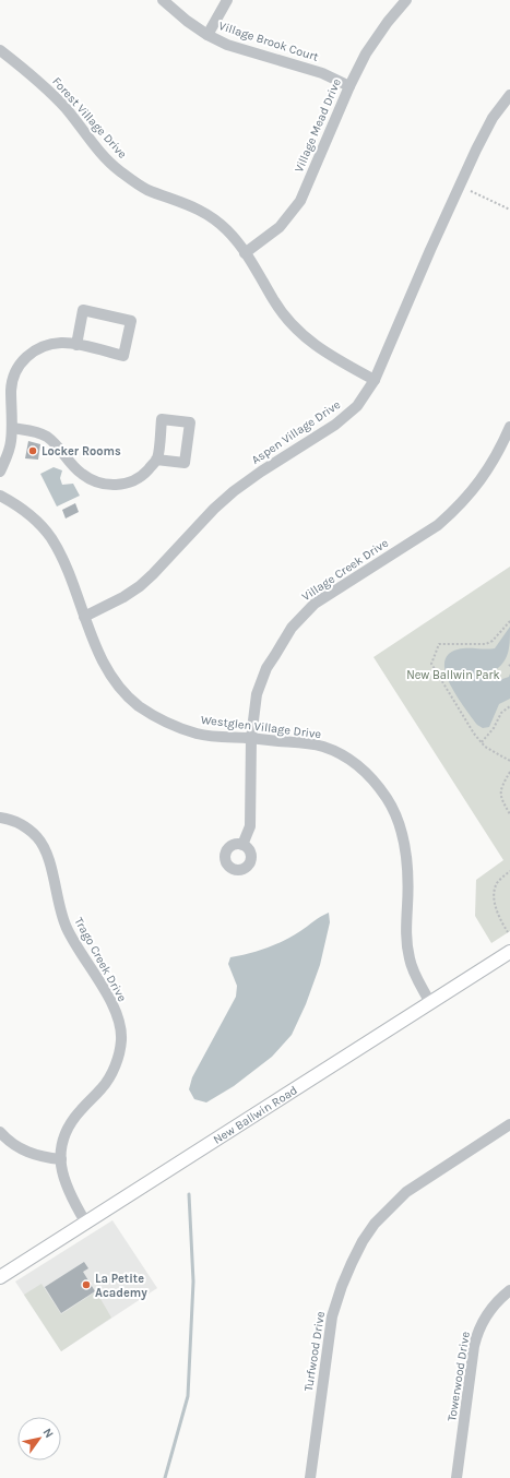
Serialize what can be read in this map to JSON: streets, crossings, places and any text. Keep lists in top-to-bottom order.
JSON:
{
  "streets": {
    "main road": ["New Ballwin Road"],
    "street": [
      "Village Brook Court",
      "Forest Village Drive",
      "Village Mead Drive",
      "Aspen Village Drive",
      "Village Creek Drive",
      "Westglen Village Drive",
      "Trago Creek Drive",
      "Turfwood Drive",
      "Towerwood Drive"
    ]
  },
  "crossings": [
    ["Village Brook Court", "Village Mead Drive"],
    ["Forest Village Drive", "Village Mead Drive"],
    ["Forest Village Drive", "Aspen Village Drive"],
    ["Aspen Village Drive", "Westglen Village Drive"],
    ["Village Creek Drive", "Westglen Village Drive"],
    ["Westglen Village Drive", "New Ballwin Road"],
    ["Trago Creek Drive", "New Ballwin Road"]
  ],
  "parks": ["New Ballwin Park"],
  "places": ["Locker Rooms", "La Petite Academy"],
  "north": "top right"
}
